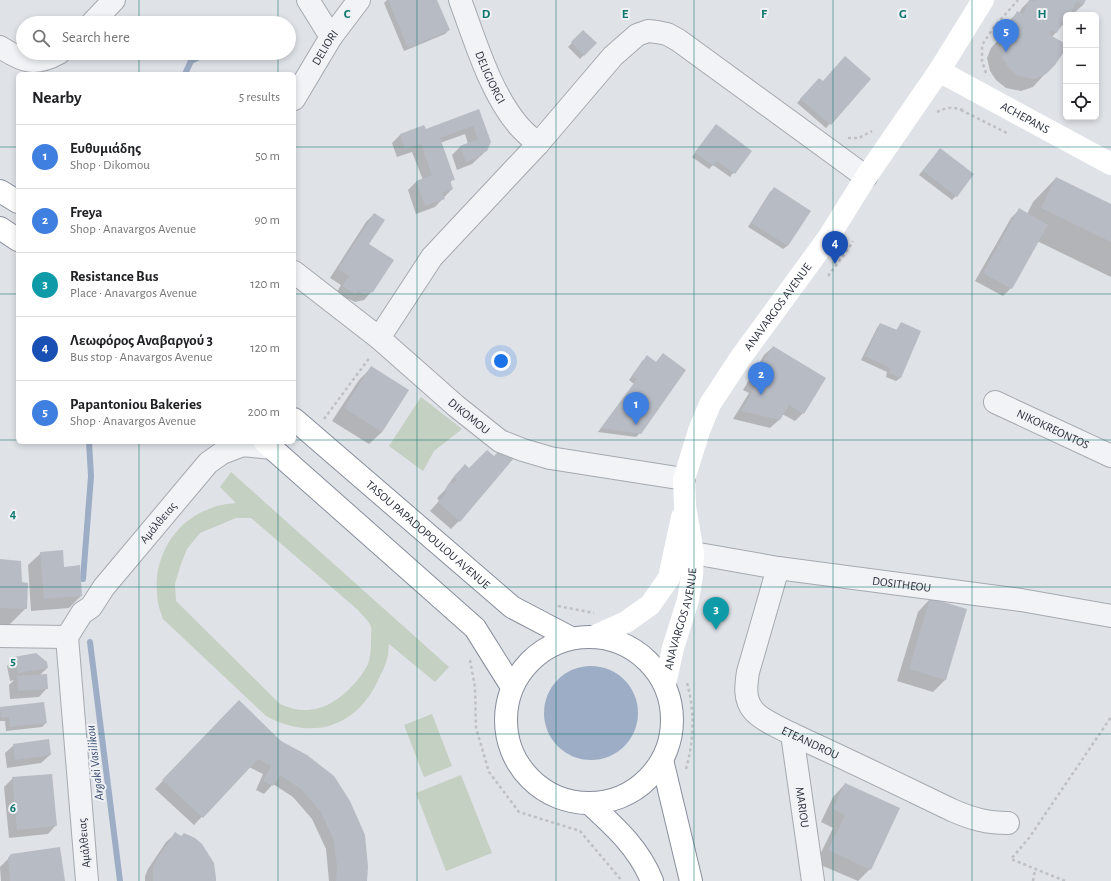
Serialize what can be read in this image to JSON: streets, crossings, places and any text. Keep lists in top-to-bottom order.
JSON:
{
  "streets": {
    "main road": ["ACHEPANS", "ANAVARGOS AVENUE", "TASOU PAPADOPOULOU AVENUE"],
    "street": [
      "DELIORI",
      "DELIGIORGI",
      "DIKOMOU",
      "NIKOKREONTOS",
      "Αμάλθειας",
      "DOSITHEOU",
      "ETEANDROU",
      "MARIOU"
    ]
  },
  "crossings": [
    ["ACHEPANS", "ANAVARGOS AVENUE"],
    ["ANAVARGOS AVENUE", "DIKOMOU"],
    ["ANAVARGOS AVENUE", "DOSITHEOU"],
    ["DOSITHEOU", "ETEANDROU"],
    ["ETEANDROU", "MARIOU"]
  ],
  "water": ["Argaki Vasilikou"],
  "page": {
    "map_buttons": ["+", "−"],
    "search": "Search here",
    "pins": [
      "5",
      "4",
      "2",
      "1",
      "3"
    ],
    "heading": ["Nearby", "5 results"],
    "list": [
      {
        "mark": "1",
        "name": "Ευθυμιάδης",
        "note": "Shop · Dikomou",
        "value": "50 m"
      },
      {
        "mark": "2",
        "name": "Freya",
        "note": "Shop · Anavargos Avenue",
        "value": "90 m"
      },
      {
        "mark": "3",
        "name": "Resistance Bus",
        "note": "Place · Anavargos Avenue",
        "value": "120 m"
      },
      {
        "mark": "4",
        "name": "Λεωφόρος Αναβαργού 3",
        "note": "Bus stop · Anavargos Avenue",
        "value": "120 m"
      },
      {
        "mark": "5",
        "name": "Papantoniou Bakeries",
        "note": "Shop · Anavargos Avenue",
        "value": "200 m"
      }
    ]
  },
  "grid": {
    "columns": [
      "C",
      "D",
      "E",
      "F",
      "G",
      "H"
    ],
    "rows": ["4", "5", "6"]
  }
}
